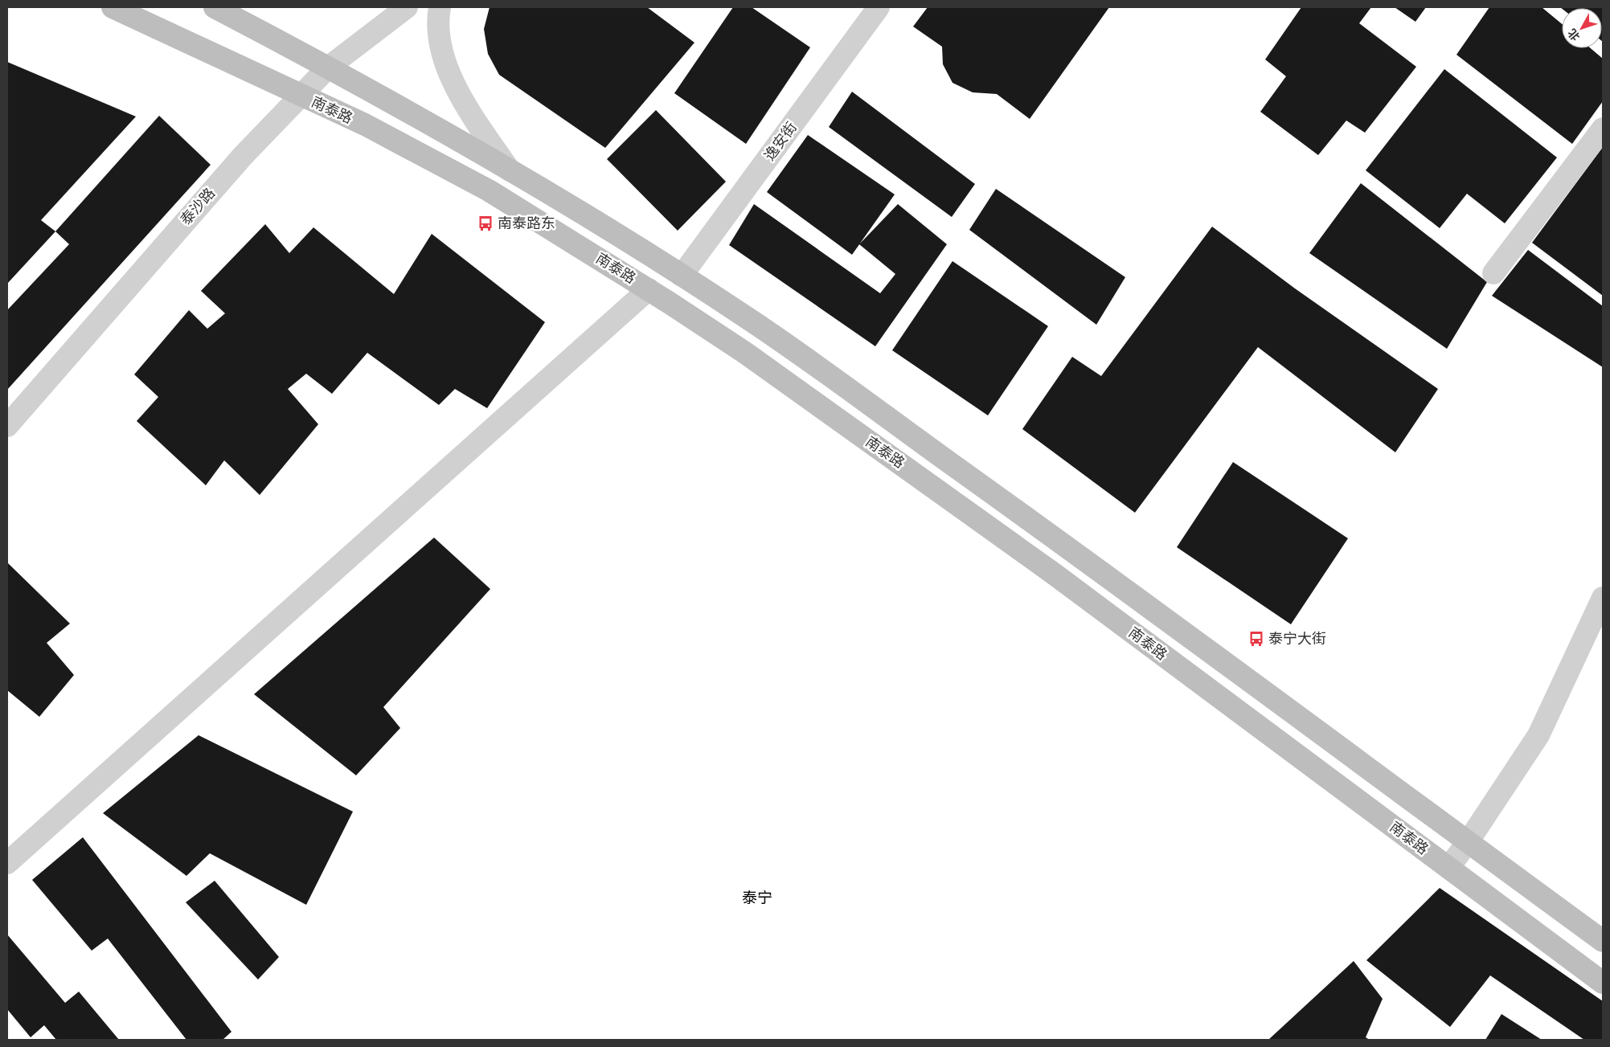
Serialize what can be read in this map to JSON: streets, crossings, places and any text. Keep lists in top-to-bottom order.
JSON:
{
  "streets": {
    "main road": ["南泰路"],
    "street": ["逸安街", "泰沙路"]
  },
  "crossings": [
    ["南泰路", "逸安街"],
    ["南泰路", "泰沙路"]
  ],
  "districts": ["泰宁"],
  "places": {
    "bus stop": ["南泰路东", "泰宁大街"]
  },
  "north": "bottom left"
}
